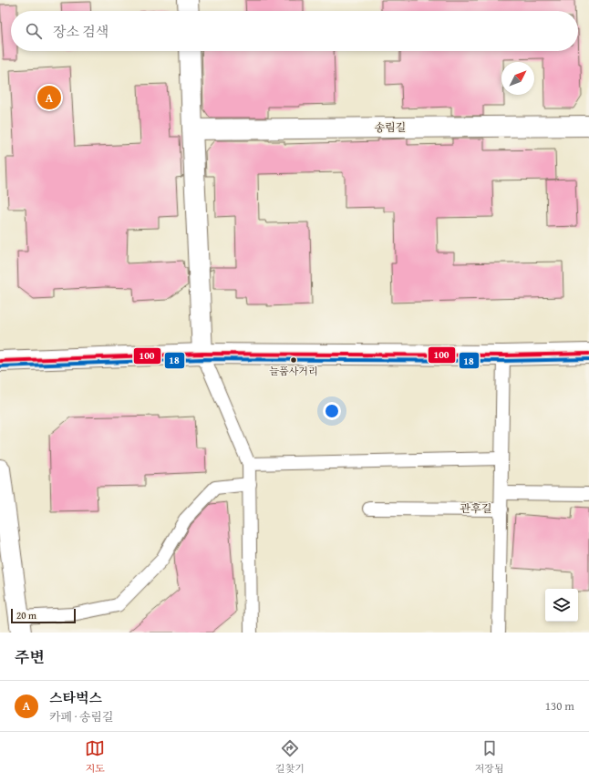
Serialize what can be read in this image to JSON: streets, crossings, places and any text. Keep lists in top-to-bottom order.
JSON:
{
  "streets": {
    "street": ["송림길"],
    "lane": ["관후길"]
  },
  "places": ["늘품사거리"],
  "lines": ["transit line 100", "transit line 18"],
  "scale_bar": "20 m",
  "north": "top right",
  "page": {
    "search": "장소 검색",
    "pins": "A",
    "scale": "20 m",
    "heading": "주변",
    "list": [
      {
        "mark": "A",
        "name": "스타벅스",
        "note": "카페 · 송림길",
        "value": "130 m"
      }
    ],
    "nav": ["지도", "길찾기", "저장됨"]
  }
}
